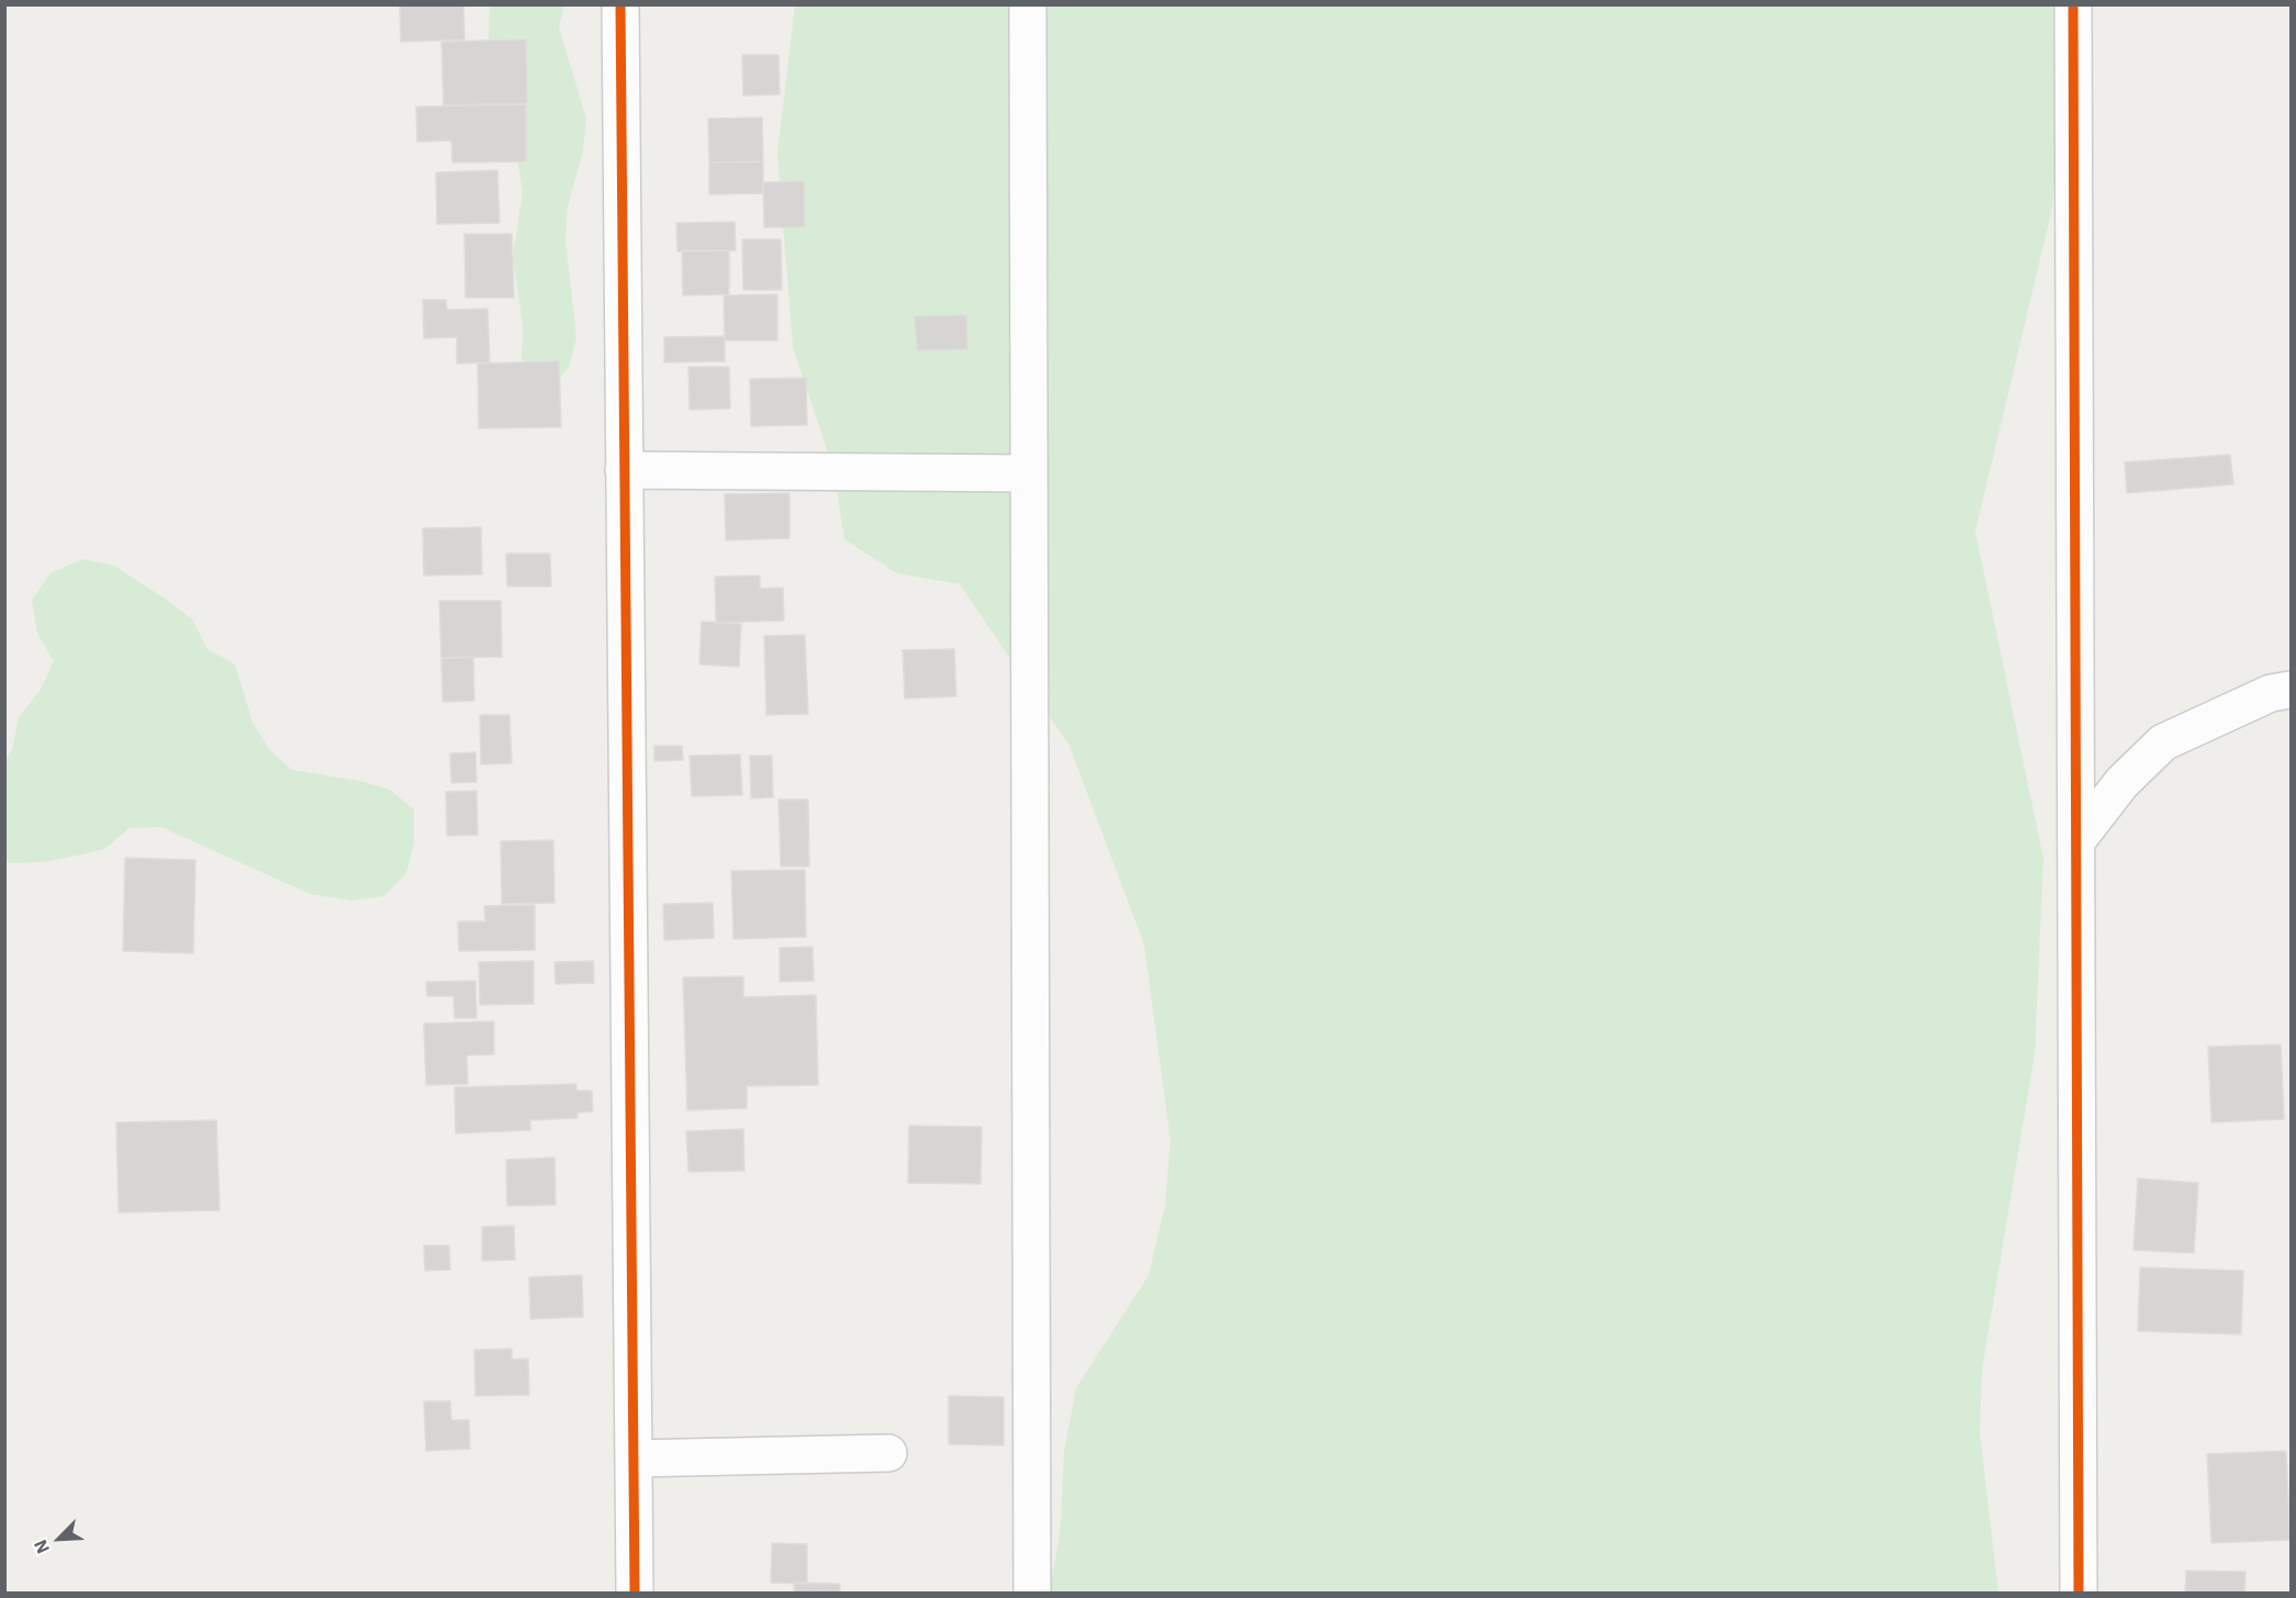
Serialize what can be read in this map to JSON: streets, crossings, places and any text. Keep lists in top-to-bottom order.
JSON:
{
  "north": "bottom left"
}
